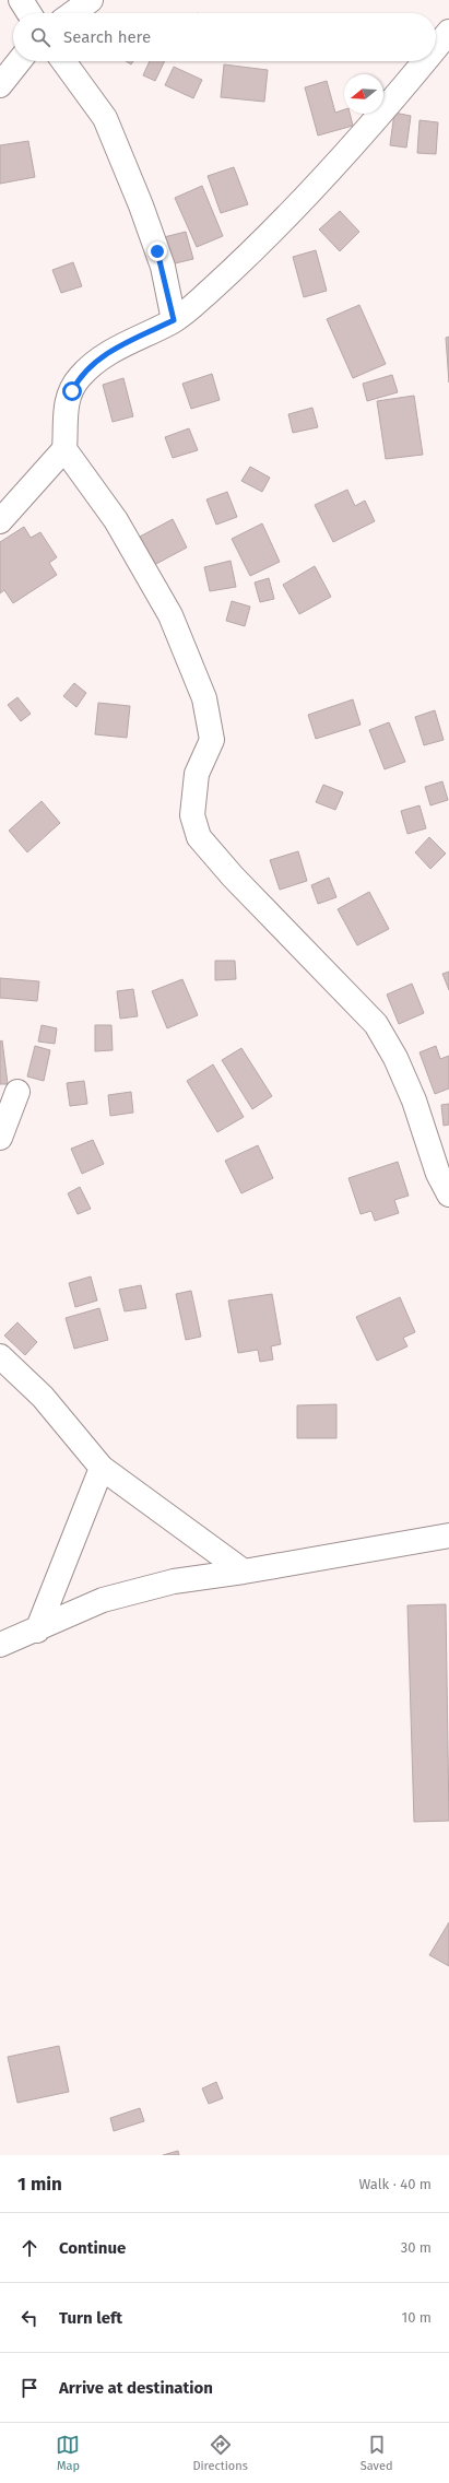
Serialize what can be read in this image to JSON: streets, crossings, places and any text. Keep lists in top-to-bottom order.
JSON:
{
  "north": "left",
  "page": {
    "search": "Search here",
    "heading": ["1 min", "Walk · 40 m"],
    "list": [
      ["Continue", "30 m"],
      ["Turn left", "10 m"],
      "Arrive at destination"
    ],
    "nav": ["Map", "Directions", "Saved"]
  }
}
